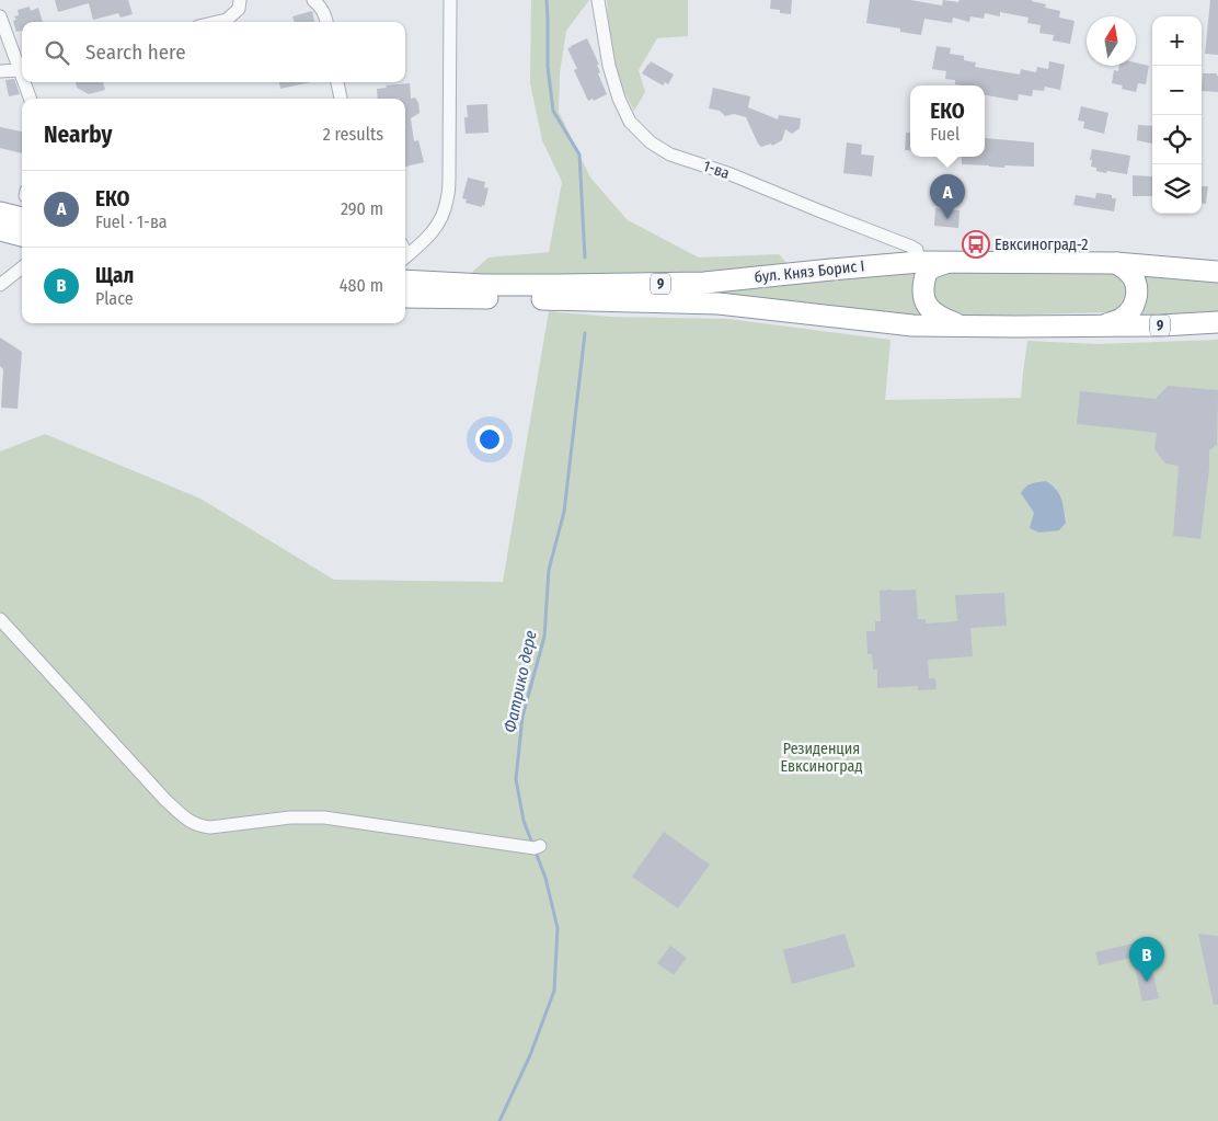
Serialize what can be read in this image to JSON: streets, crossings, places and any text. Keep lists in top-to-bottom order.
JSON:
{
  "streets": {
    "highway": ["бул. Княз Борис I", "9"],
    "street": ["1-ва"]
  },
  "crossings": [
    ["1-ва", "бул. Княз Борис I"]
  ],
  "water": ["Фатрико дере"],
  "parks": ["Резиденция Евксиноград"],
  "places": {
    "bus stop": ["Евксиноград-2"]
  },
  "north": "top",
  "page": {
    "map_buttons": ["+", "−"],
    "search": "Search here",
    "popup": ["ЕКО", "Fuel"],
    "heading": ["Nearby", "2 results"],
    "list": [
      {
        "mark": "A",
        "name": "ЕКО",
        "note": "Fuel · 1-ва",
        "value": "290 m"
      },
      {
        "mark": "B",
        "name": "Щал",
        "note": "Place",
        "value": "480 m"
      }
    ],
    "pins": ["A", "B"]
  }
}
